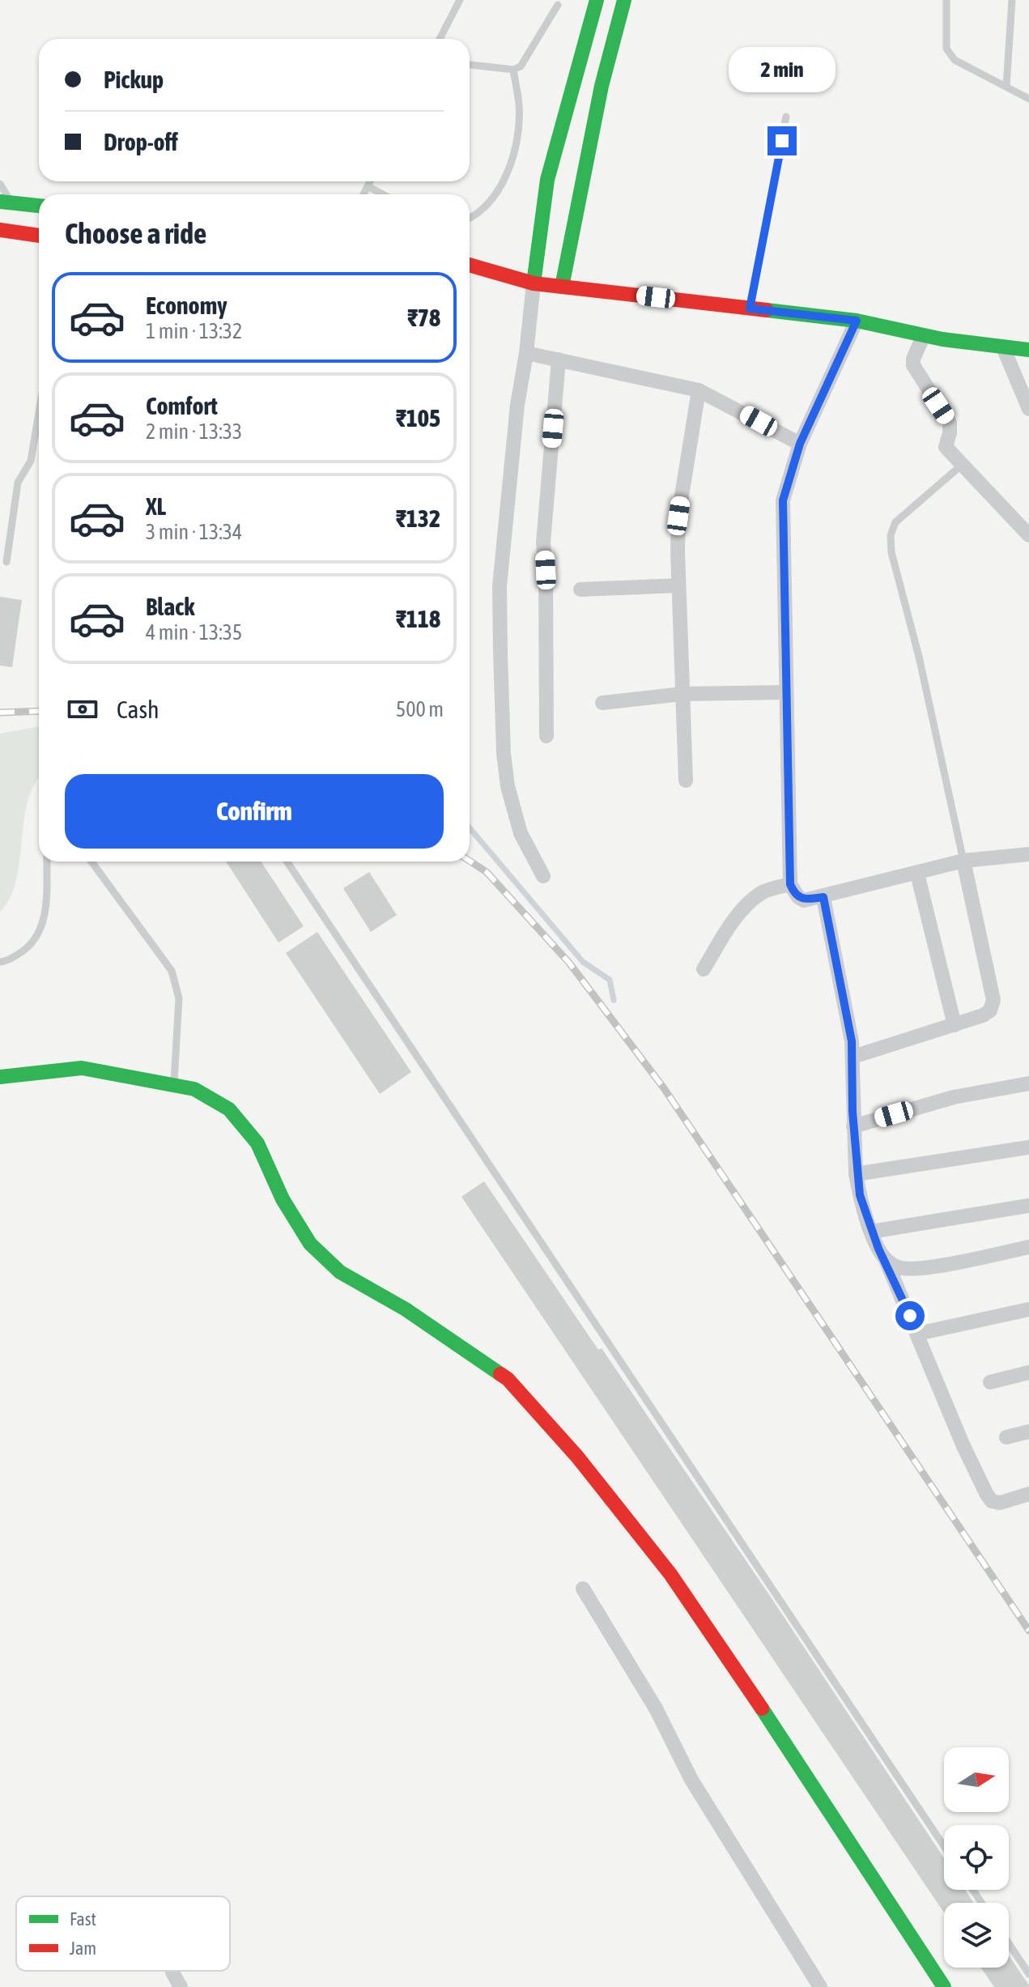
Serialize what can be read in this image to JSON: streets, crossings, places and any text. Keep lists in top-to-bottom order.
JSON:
{
  "legend": ["Fast", "Jam"],
  "north": "right",
  "page": {
    "banner": ["Pickup", "Drop-off"],
    "bubble": "2 min",
    "heading": "Choose a ride",
    "list": [
      {
        "name": "Economy",
        "note": "1 min · 13:32",
        "value": "₹78"
      },
      {
        "name": "Comfort",
        "note": "2 min · 13:33",
        "value": "₹105"
      },
      {
        "name": "XL",
        "note": "3 min · 13:34",
        "value": "₹132"
      },
      {
        "name": "Black",
        "note": "4 min · 13:35",
        "value": "₹118"
      }
    ],
    "pay": ["Cash", "500 m"],
    "buttons": "Confirm"
  }
}
